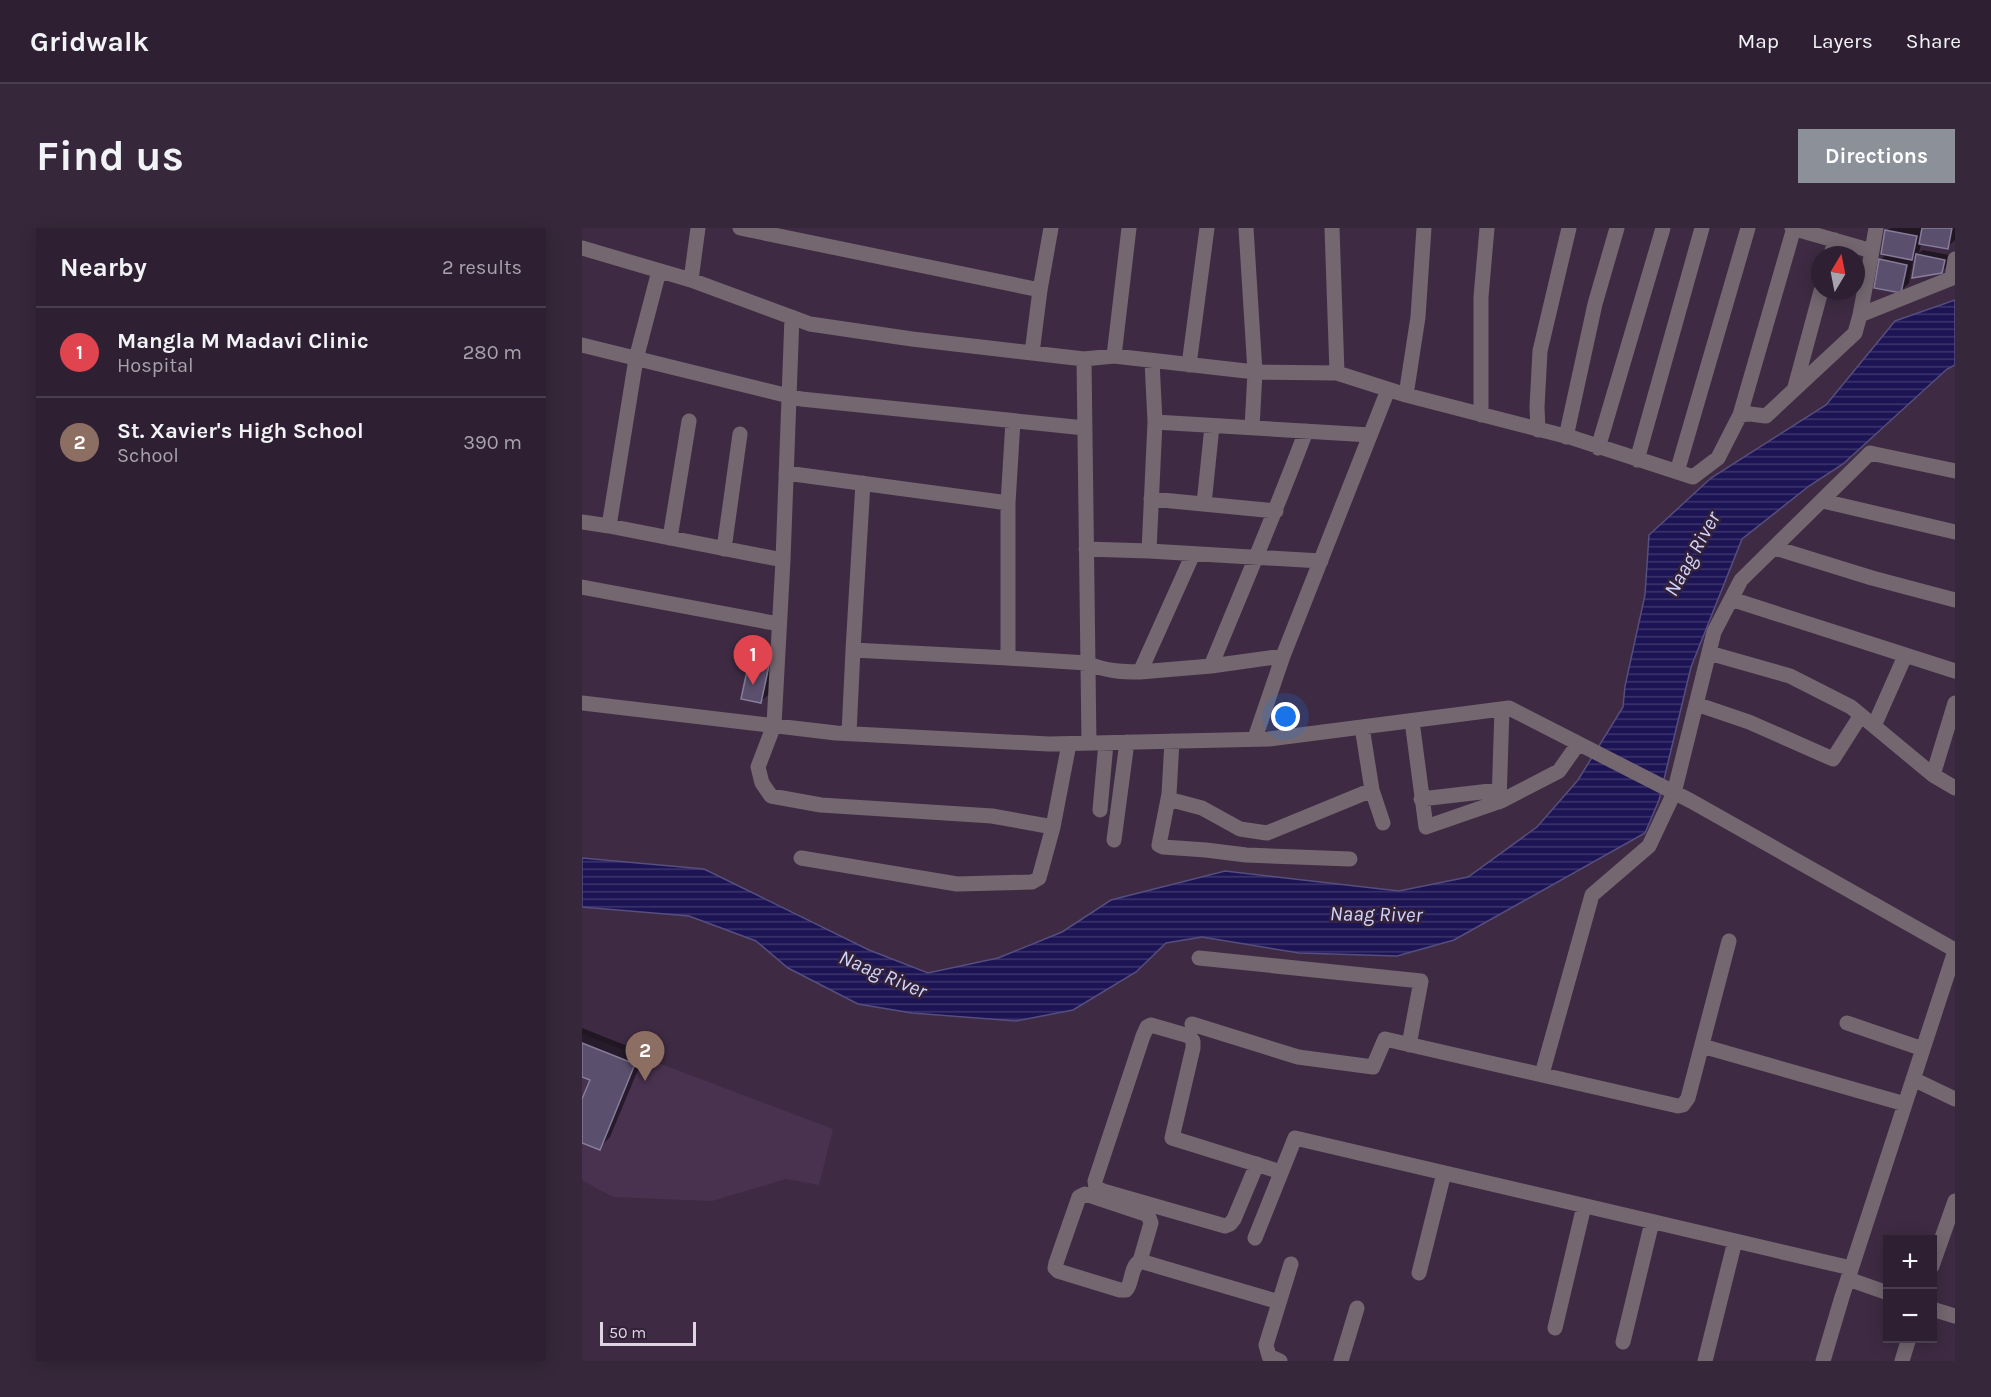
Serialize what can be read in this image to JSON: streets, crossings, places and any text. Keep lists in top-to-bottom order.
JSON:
{
  "water": ["Naag River"],
  "scale_bar": "50 m",
  "north": "top",
  "page": {
    "header": "Gridwalk",
    "nav": ["Map", "Layers", "Share"],
    "buttons": "Directions",
    "title": "Find us",
    "heading": ["Nearby", "2 results"],
    "list": [
      {
        "mark": "1",
        "name": "Mangla M Madavi Clinic",
        "note": "Hospital",
        "value": "280 m"
      },
      {
        "mark": "2",
        "name": "St. Xavier's High School",
        "note": "School",
        "value": "390 m"
      }
    ],
    "pins": ["1", "2"],
    "map_buttons": ["+", "−"],
    "scale": "50 m"
  }
}
